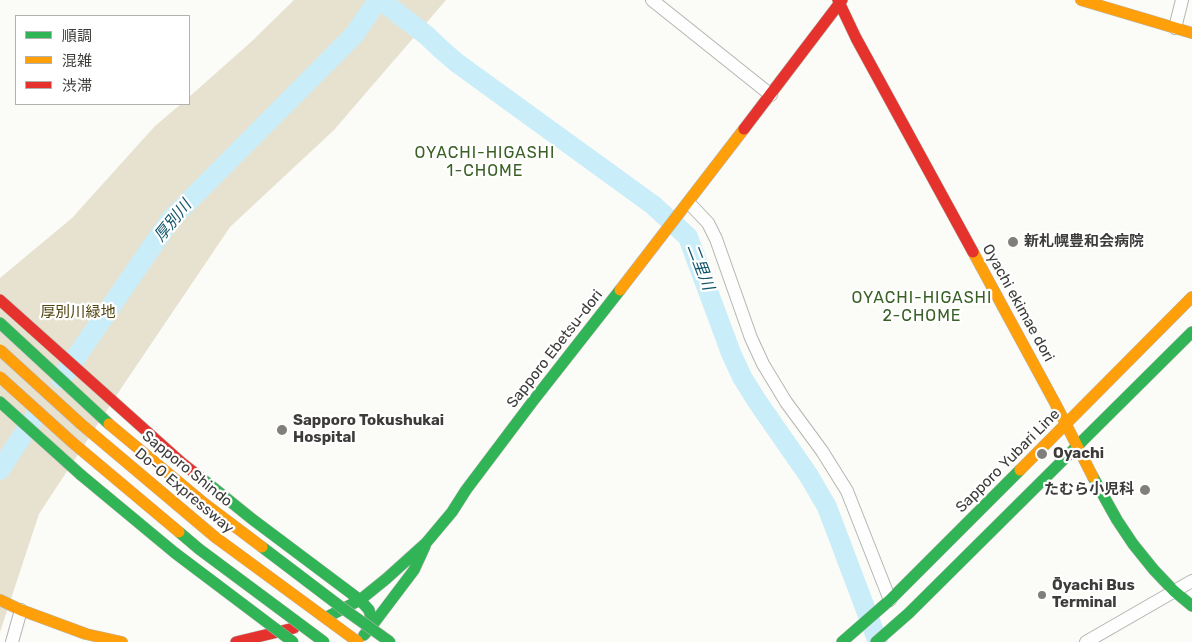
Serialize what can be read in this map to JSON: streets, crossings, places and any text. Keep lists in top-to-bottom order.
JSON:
{
  "streets": {
    "main road": [
      "Oyachi ekimae dori",
      "Sapporo Ebetsu-dori",
      "Sapporo Yubari Line",
      "Sapporo Shindo",
      "Do-O Expressway"
    ]
  },
  "crossings": [
    ["Oyachi ekimae dori", "Sapporo Ebetsu-dori"],
    ["Oyachi ekimae dori", "Sapporo Yubari Line"]
  ],
  "districts": ["OYACHI-HIGASHI 1-CHOME", "OYACHI-HIGASHI 2-CHOME"],
  "water": ["厚別川", "二里川"],
  "parks": ["厚別川緑地"],
  "places": [
    "新札幌豊和会病院",
    "Sapporo Tokushukai Hospital",
    "Oyachi",
    "たむら小児科",
    "Ōyachi Bus Terminal"
  ],
  "legend": ["順調", "混雑", "渋滞"]
}
